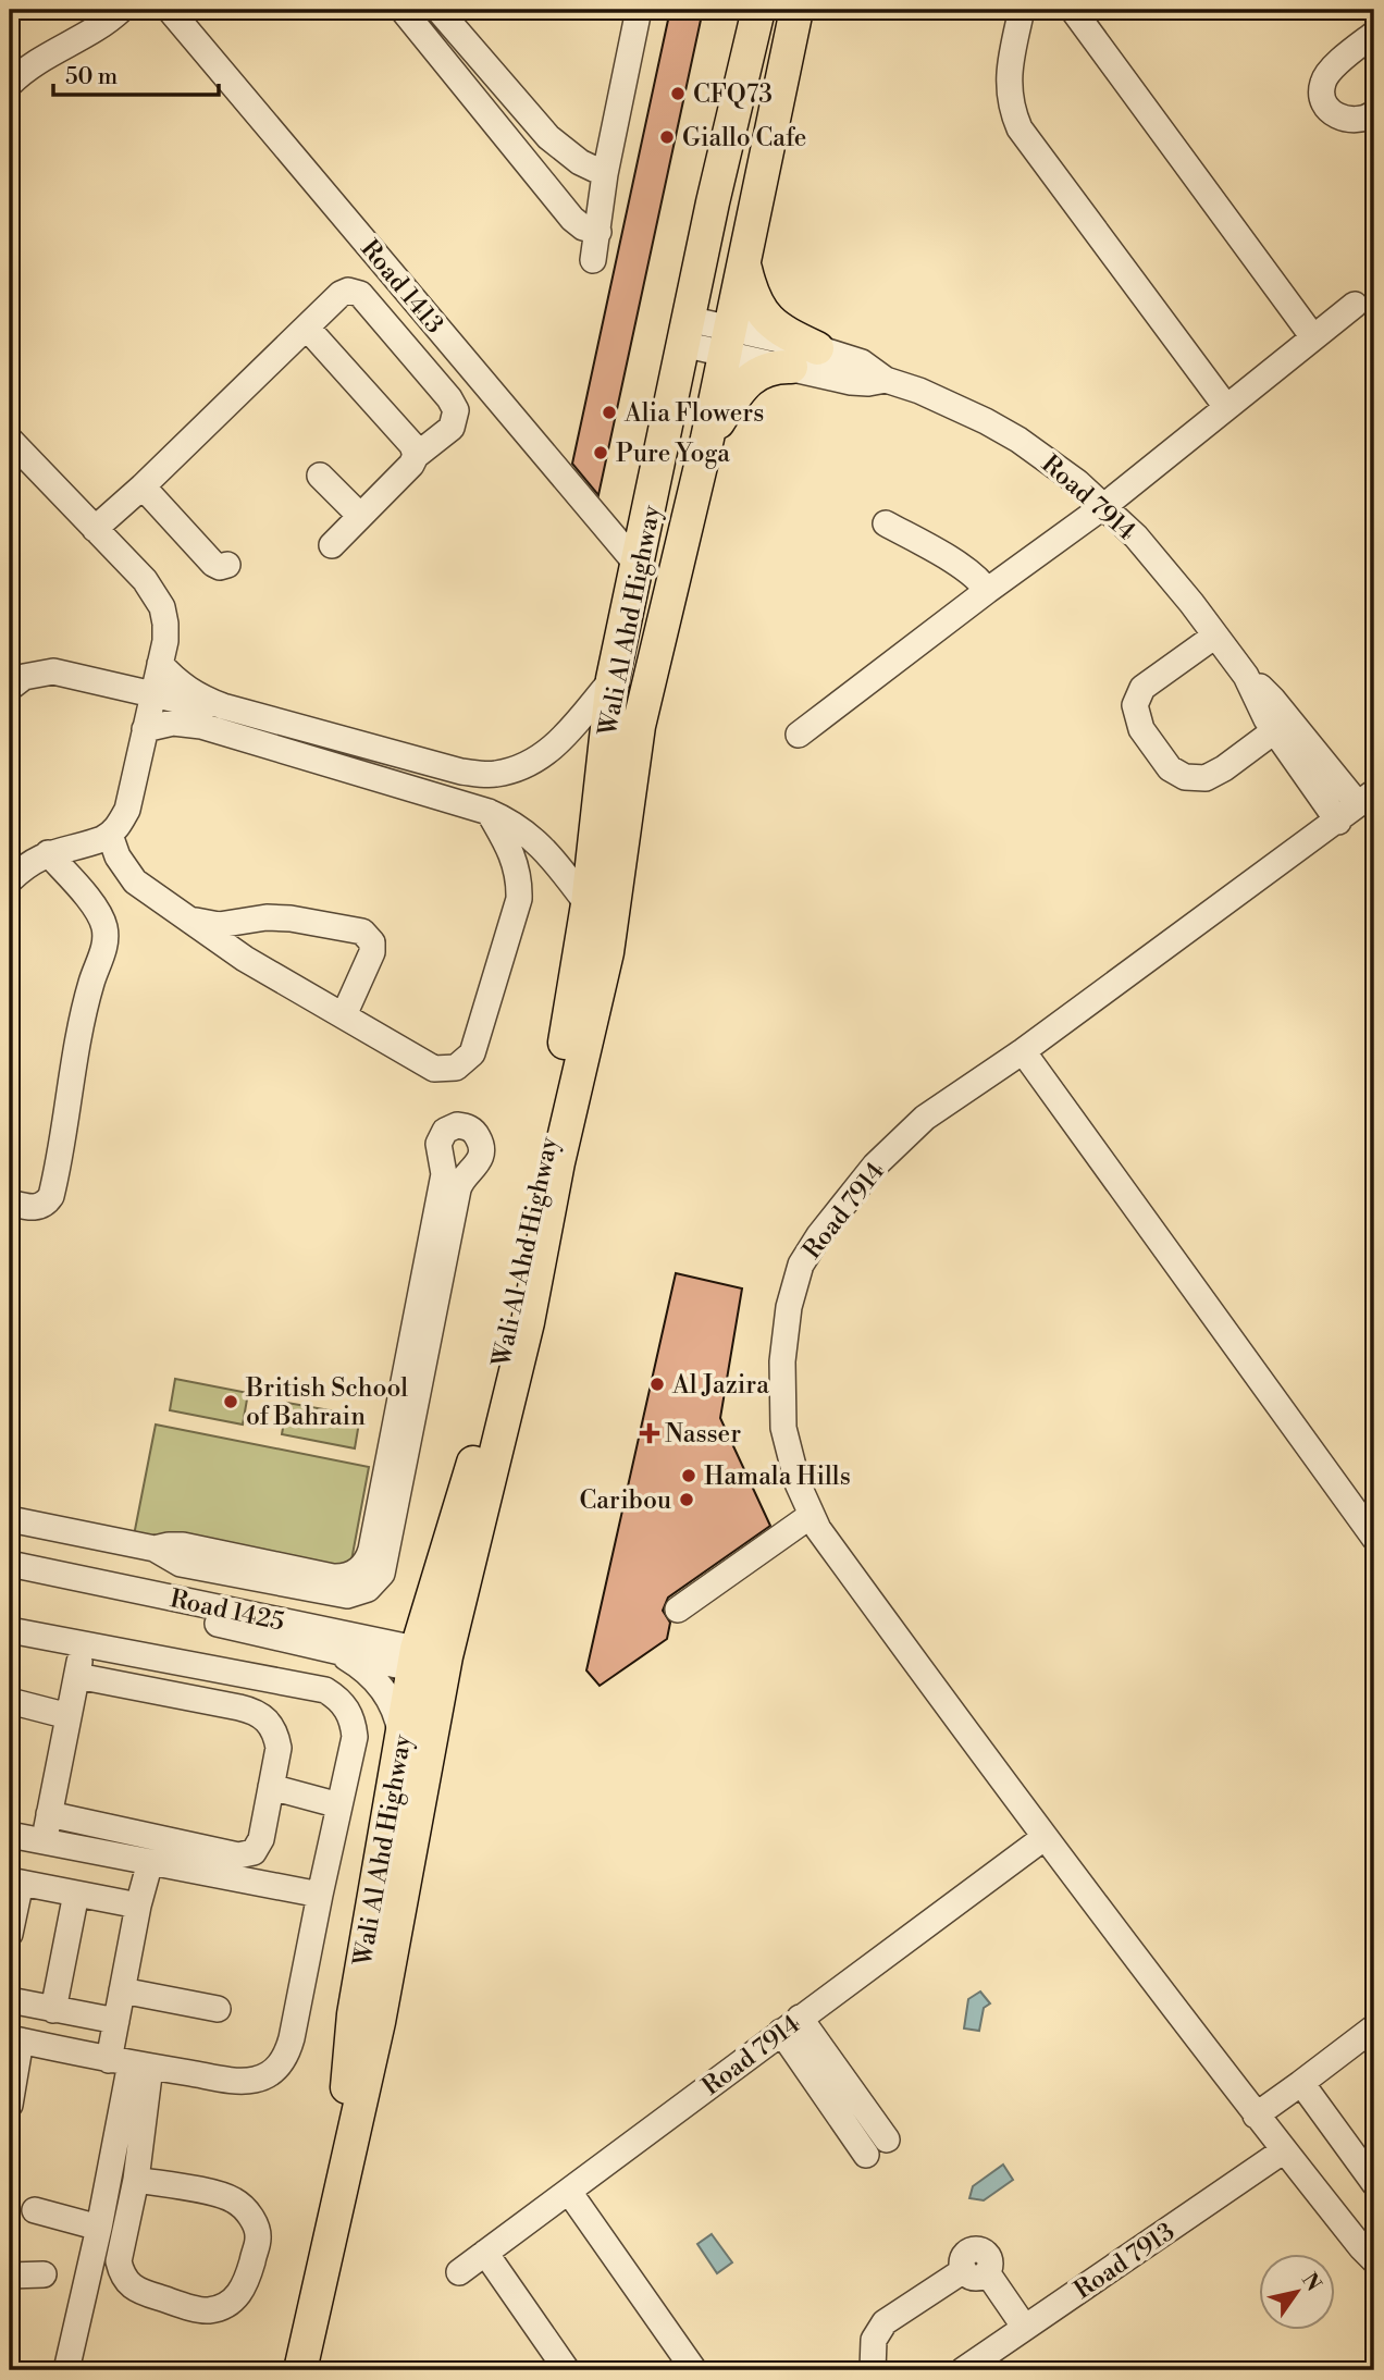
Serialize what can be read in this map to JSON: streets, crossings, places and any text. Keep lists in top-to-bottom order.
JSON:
{
  "streets": {
    "main road": ["Wali Al Ahd Highway"],
    "street": [
      "Road 1413",
      "Road 7914",
      "Road 1425",
      "Road 7913"
    ]
  },
  "crossings": [
    ["Road 1413", "Wali Al Ahd Highway"],
    ["Road 7914", "Wali Al Ahd Highway"],
    ["Road 7914", "Road 7913"],
    ["Wali Al Ahd Highway", "Road 1425"]
  ],
  "places": {
    "other": [
      "CFQ73",
      "Giallo Cafe",
      "Alia Flowers",
      "Pure Yoga",
      "Al Jazira",
      "British School of Bahrain",
      "Hamala Hills",
      "Caribou"
    ],
    "health": ["Nasser"]
  },
  "scale_bar": "50 m",
  "north": "top right"
}
